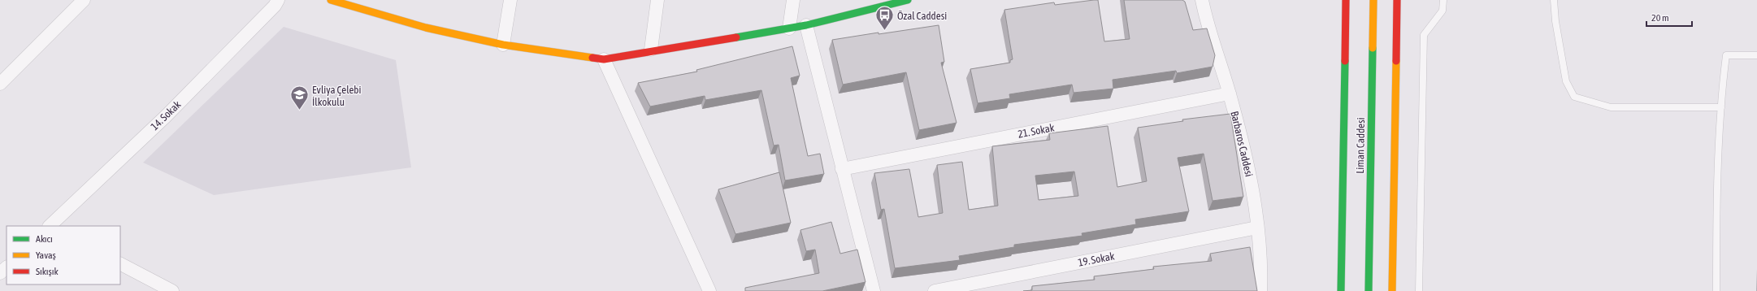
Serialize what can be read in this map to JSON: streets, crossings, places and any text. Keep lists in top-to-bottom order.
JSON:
{
  "streets": {
    "main road": ["Liman Caddesi"],
    "street": [
      "14. Sokak",
      "21. Sokak",
      "Barbaros Caddesi",
      "19. Sokak"
    ]
  },
  "crossings": [
    ["21. Sokak", "Barbaros Caddesi"],
    ["Barbaros Caddesi", "19. Sokak"]
  ],
  "places": {
    "bus stop": ["Özal Caddesi"],
    "school or university": ["Evliya Çelebi İlkokulu"]
  },
  "legend": ["Akıcı", "Yavaş", "Sıkışık"],
  "scale_bar": "20 m"
}
